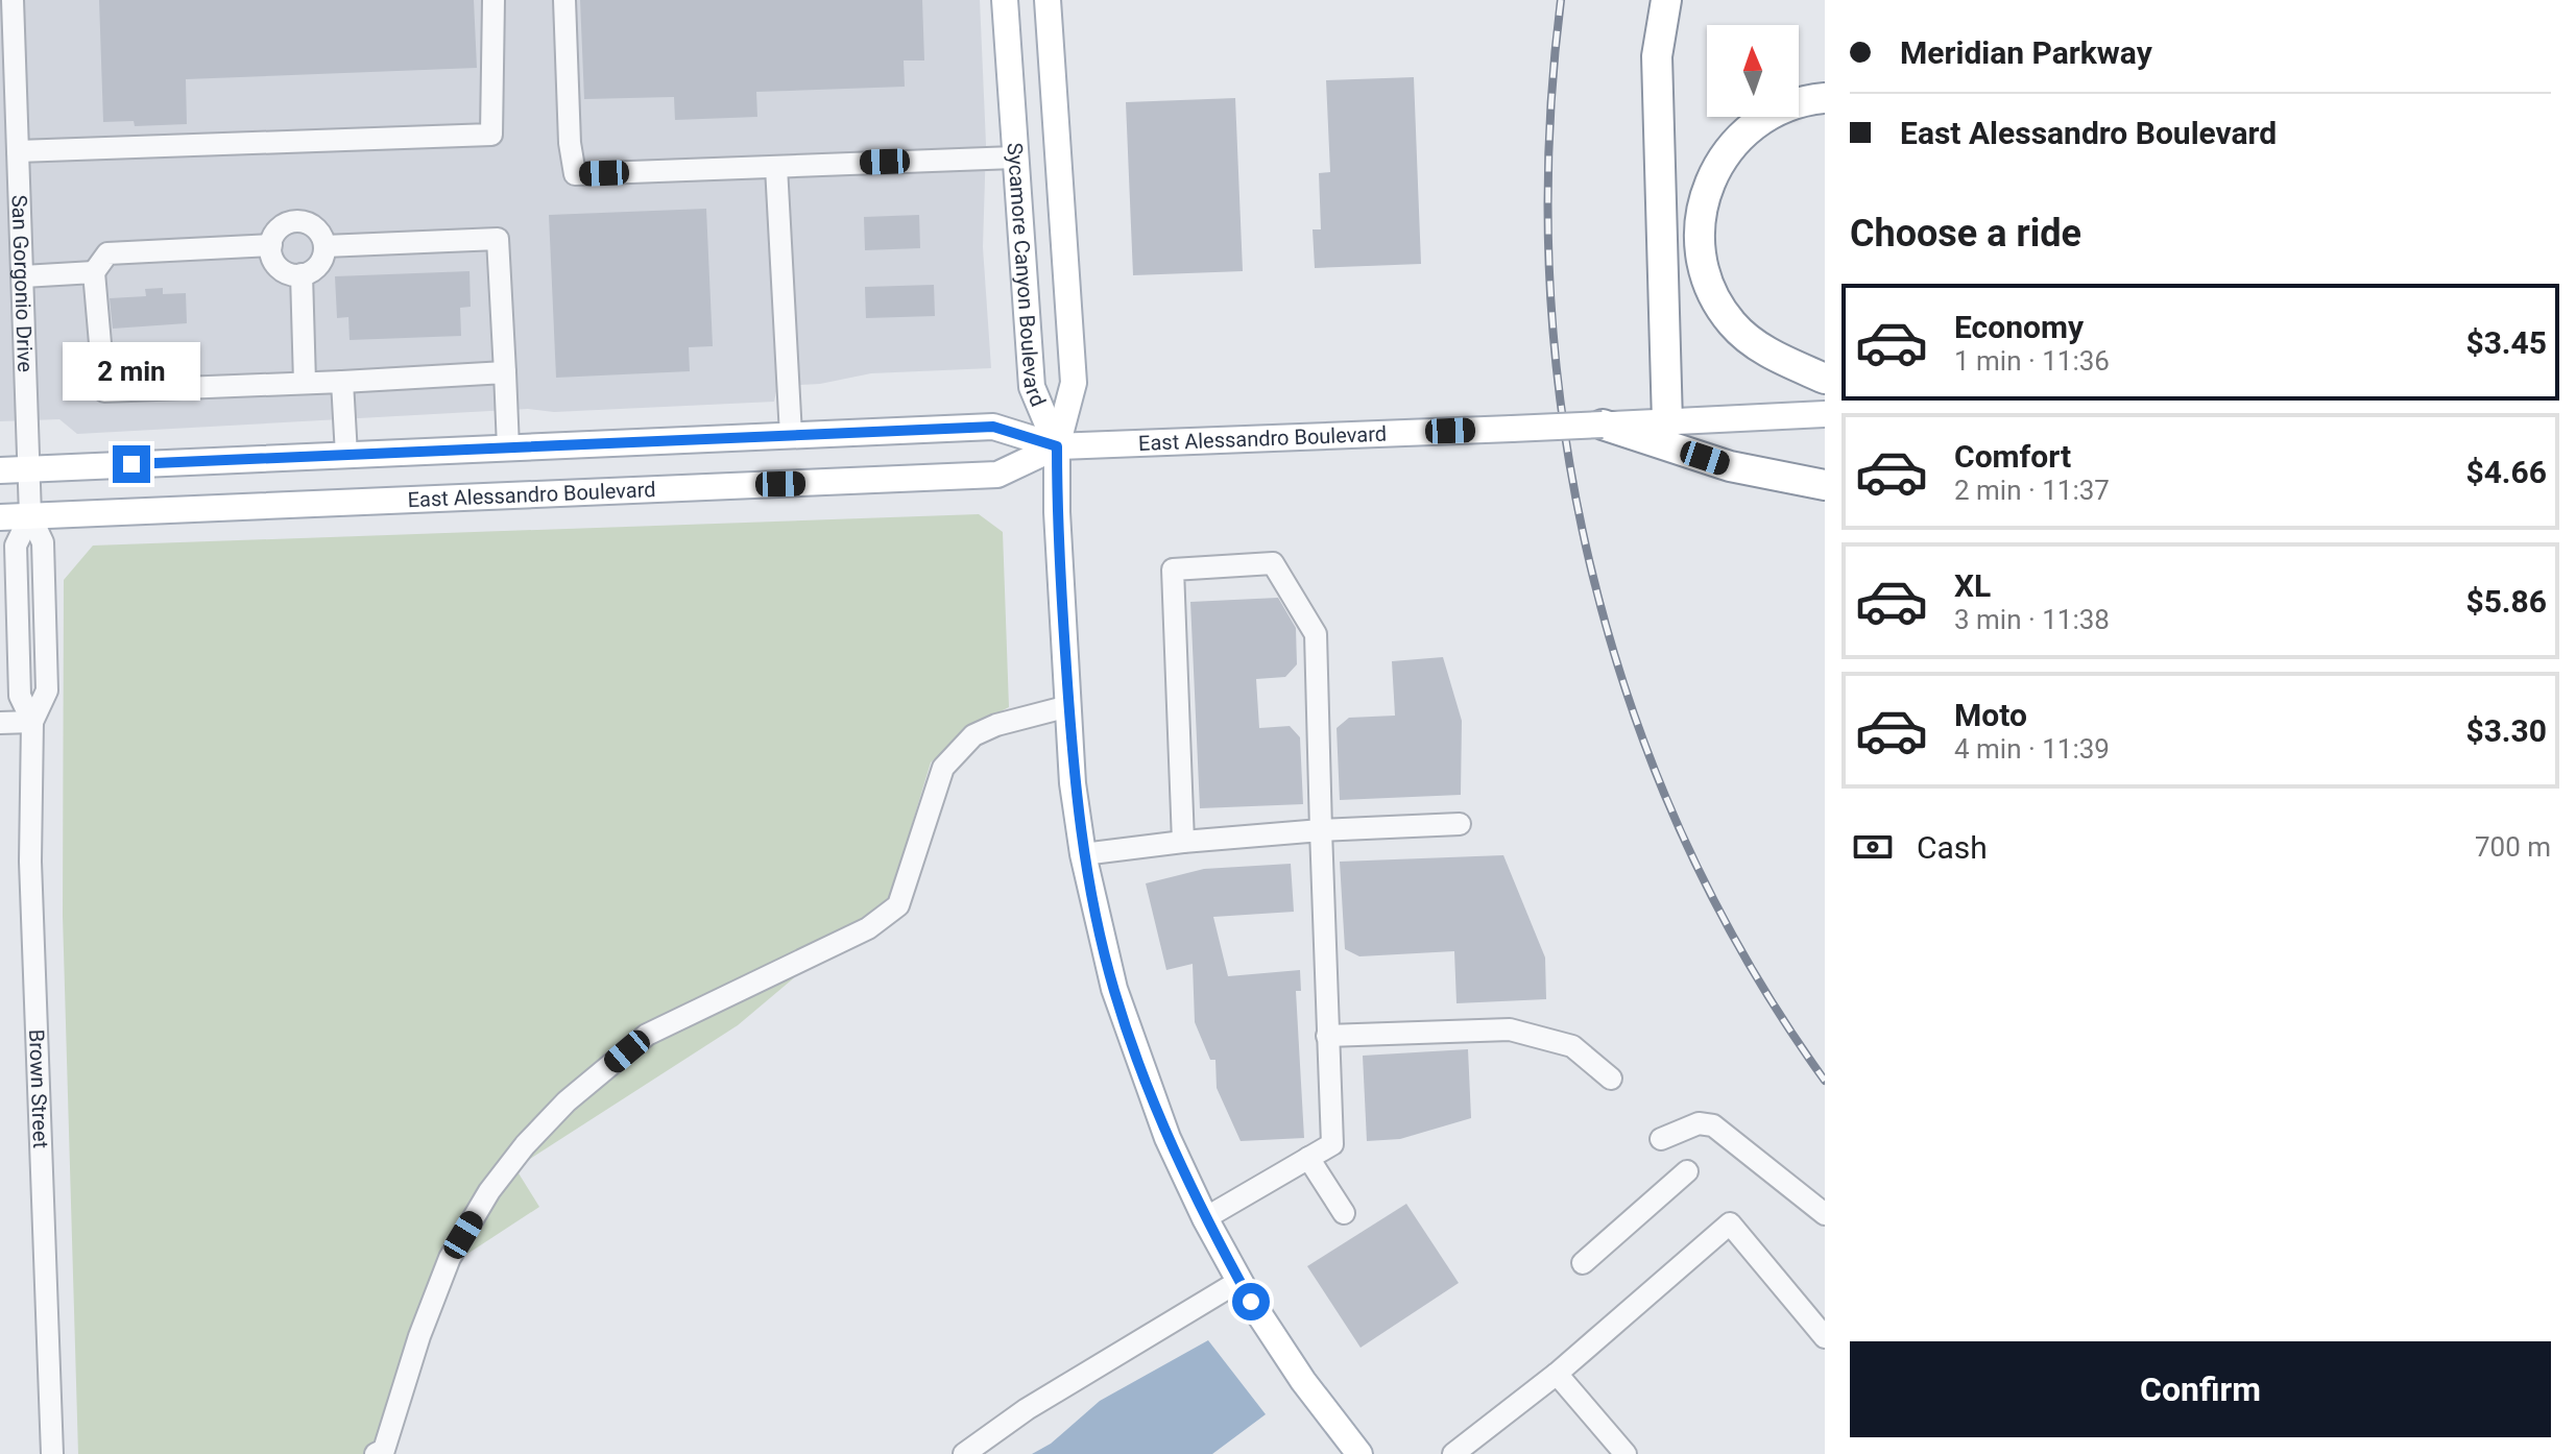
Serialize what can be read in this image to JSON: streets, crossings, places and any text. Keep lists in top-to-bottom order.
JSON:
{
  "streets": {
    "main road": ["Sycamore Canyon Boulevard", "East Alessandro Boulevard"],
    "street": ["San Gorgonio Drive", "Brown Street"]
  },
  "crossings": [
    ["Sycamore Canyon Boulevard", "East Alessandro Boulevard"],
    ["San Gorgonio Drive", "East Alessandro Boulevard"],
    ["San Gorgonio Drive", "Brown Street"],
    ["East Alessandro Boulevard", "Brown Street"]
  ],
  "north": "top",
  "page": {
    "banner": ["Meridian Parkway", "East Alessandro Boulevard"],
    "heading": "Choose a ride",
    "list": [
      {
        "name": "Economy",
        "note": "1 min · 11:36",
        "value": "$3.45"
      },
      {
        "name": "Comfort",
        "note": "2 min · 11:37",
        "value": "$4.66"
      },
      {
        "name": "XL",
        "note": "3 min · 11:38",
        "value": "$5.86"
      },
      {
        "name": "Moto",
        "note": "4 min · 11:39",
        "value": "$3.30"
      }
    ],
    "bubble": "2 min",
    "pay": ["Cash", "700 m"],
    "buttons": "Confirm"
  }
}
